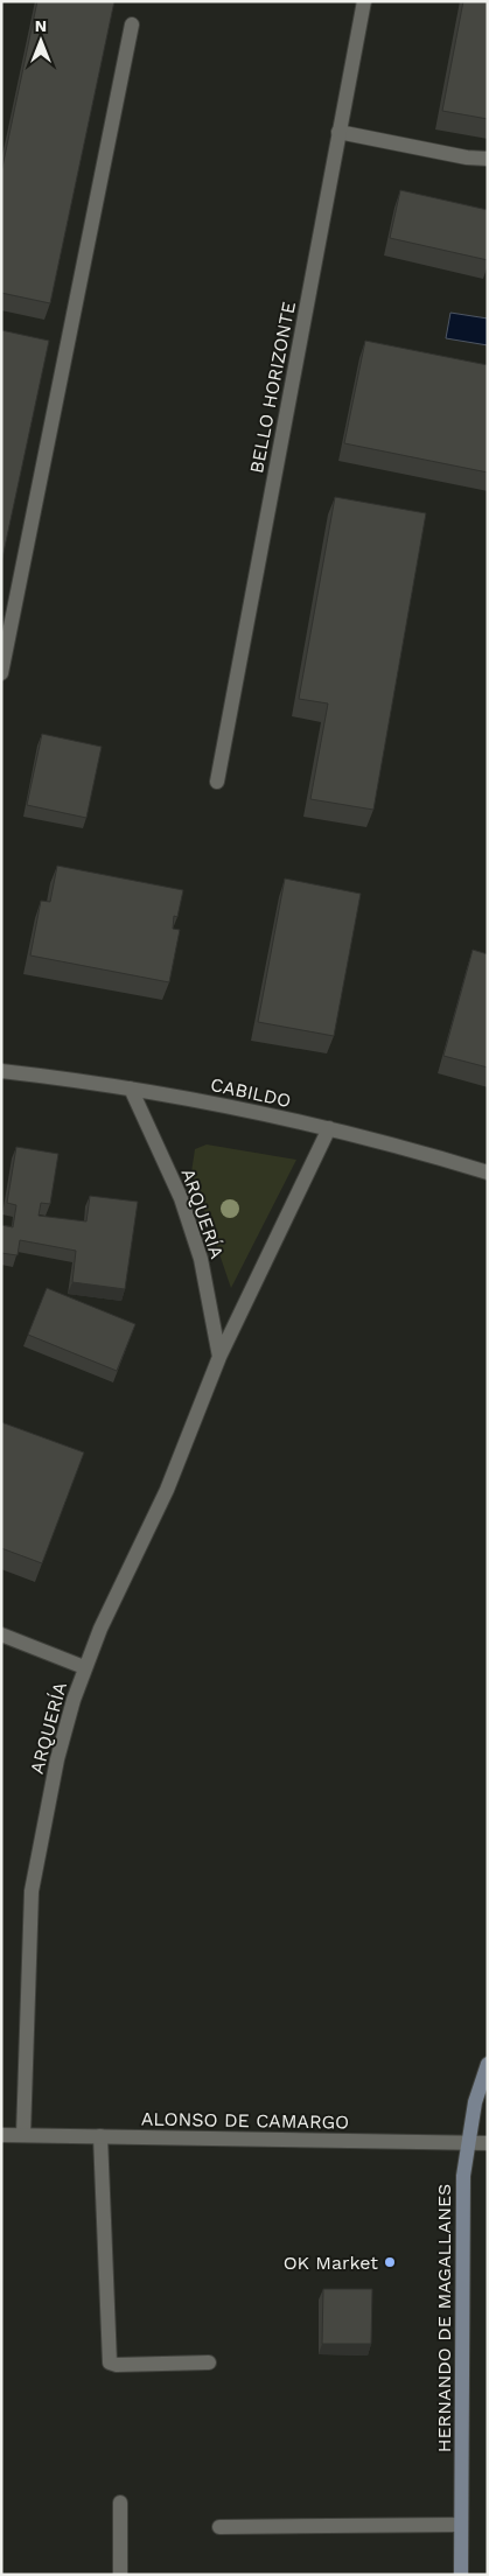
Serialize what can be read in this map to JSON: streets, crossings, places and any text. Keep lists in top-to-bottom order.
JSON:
{
  "streets": {
    "main road": ["HERNANDO DE MAGALLANES"],
    "street": [
      "BELLO HORIZONTE",
      "CABILDO",
      "ARQUERÍA",
      "ALONSO DE CAMARGO"
    ]
  },
  "crossings": [
    ["CABILDO", "ARQUERÍA"],
    ["ARQUERÍA", "ALONSO DE CAMARGO"],
    ["ALONSO DE CAMARGO", "HERNANDO DE MAGALLANES"]
  ],
  "places": ["OK Market"],
  "north": "top"
}
